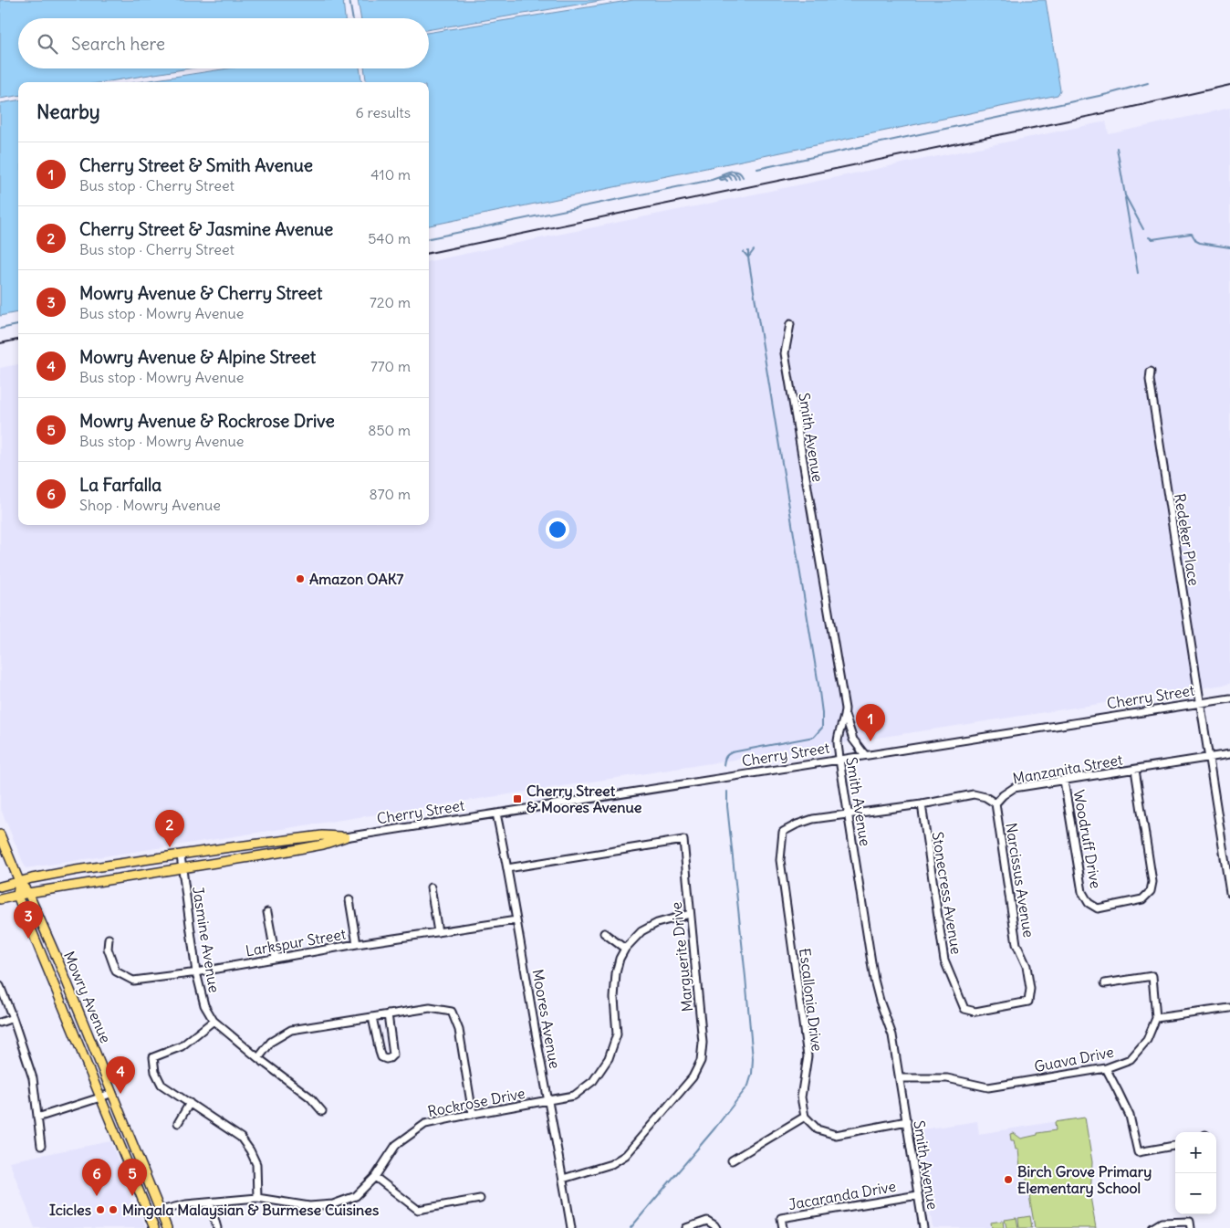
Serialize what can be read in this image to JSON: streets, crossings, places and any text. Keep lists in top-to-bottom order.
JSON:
{
  "streets": {
    "main road": ["Cherry Street", "Mowry Avenue"],
    "street": [
      "Smith Avenue",
      "Redeker Place",
      "Manzanita Street",
      "Woodruff Drive",
      "Narcissus Avenue",
      "Stonecress Avenue",
      "Jasmine Avenue",
      "Larkspur Street",
      "Marguerite Drive",
      "Escallonia Drive",
      "Moores Avenue",
      "Guava Drive",
      "Rockrose Drive",
      "Jacaranda Drive"
    ]
  },
  "crossings": [
    ["Smith Avenue", "Cherry Street"],
    ["Smith Avenue", "Escallonia Drive"],
    ["Smith Avenue", "Guava Drive"],
    ["Smith Avenue", "Jacaranda Drive"],
    ["Redeker Place", "Cherry Street"],
    ["Redeker Place", "Manzanita Street"],
    ["Cherry Street", "Jasmine Avenue"],
    ["Cherry Street", "Mowry Avenue"],
    ["Cherry Street", "Moores Avenue"],
    ["Manzanita Street", "Woodruff Drive"],
    ["Manzanita Street", "Narcissus Avenue"],
    ["Narcissus Avenue", "Stonecress Avenue"],
    ["Jasmine Avenue", "Larkspur Street"],
    ["Larkspur Street", "Moores Avenue"],
    ["Marguerite Drive", "Moores Avenue"],
    ["Marguerite Drive", "Rockrose Drive"],
    ["Mowry Avenue", "Rockrose Drive"],
    ["Moores Avenue", "Rockrose Drive"]
  ],
  "places": {
    "other": [
      "Amazon OAK7",
      "Birch Grove Primary Elementary School",
      "Icicles",
      "Mingala Malaysian & Burmese Cuisines"
    ],
    "transit": ["Cherry Street & Moores Avenue"]
  },
  "page": {
    "search": "Search here",
    "heading": ["Nearby", "6 results"],
    "list": [
      {
        "mark": "1",
        "name": "Cherry Street & Smith Avenue",
        "note": "Bus stop · Cherry Street",
        "value": "410 m"
      },
      {
        "mark": "2",
        "name": "Cherry Street & Jasmine Avenue",
        "note": "Bus stop · Cherry Street",
        "value": "540 m"
      },
      {
        "mark": "3",
        "name": "Mowry Avenue & Cherry Street",
        "note": "Bus stop · Mowry Avenue",
        "value": "720 m"
      },
      {
        "mark": "4",
        "name": "Mowry Avenue & Alpine Street",
        "note": "Bus stop · Mowry Avenue",
        "value": "770 m"
      },
      {
        "mark": "5",
        "name": "Mowry Avenue & Rockrose Drive",
        "note": "Bus stop · Mowry Avenue",
        "value": "850 m"
      },
      {
        "mark": "6",
        "name": "La Farfalla",
        "note": "Shop · Mowry Avenue",
        "value": "870 m"
      }
    ],
    "pins": [
      "1",
      "2",
      "3",
      "4",
      "5",
      "6"
    ],
    "map_buttons": ["+", "−"]
  }
}
